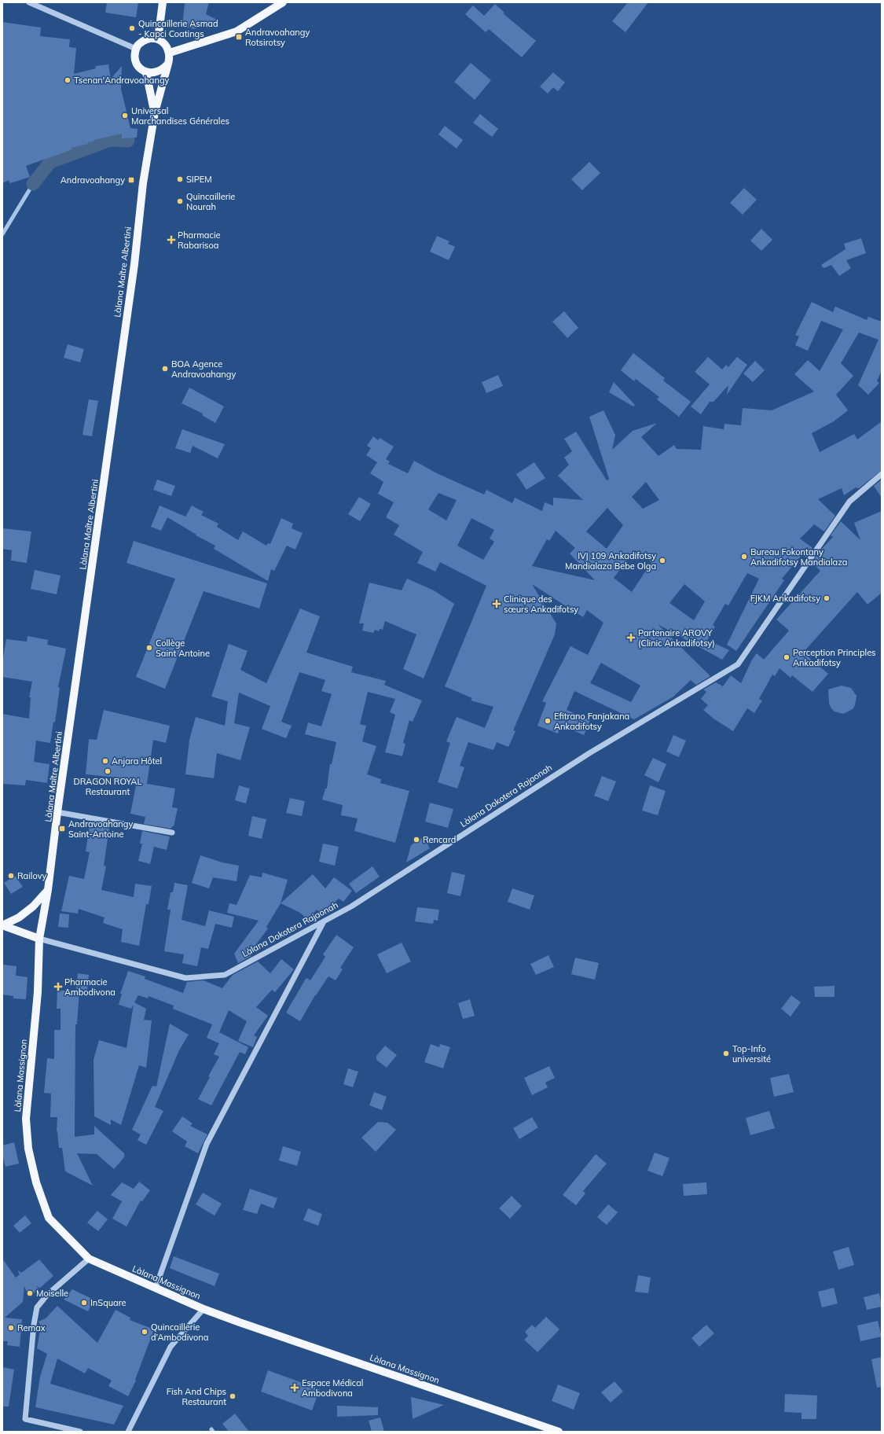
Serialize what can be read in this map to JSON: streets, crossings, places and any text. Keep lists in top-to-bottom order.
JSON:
{
  "streets": {
    "main road": ["Làlana Maître Albertini", "Làlana Massignon"],
    "street": ["Làlana Dokotera Rajaonah"]
  },
  "crossings": [
    ["Làlana Maître Albertini", "Làlana Dokotera Rajaonah"],
    ["Làlana Maître Albertini", "Làlana Massignon"],
    ["Làlana Dokotera Rajaonah", "Làlana Massignon"]
  ],
  "places": {
    "other": [
      "Quincaillerie Asmad - Kapci Coatings",
      "Tsenan'Andravoahangy",
      "Universal Marchandises Générales",
      "SIPEM",
      "Quincaillerie Nourah",
      "BOA Agence Andravoahangy",
      "Bureau Fokontany Ankadifotsy Mandialaza",
      "IVJ 109 Ankadifotsy Mandialaza Bebe Olga",
      "FJKM Ankadifotsy",
      "Collège Saint Antoine",
      "Perception Principles Ankadifotsy",
      "Efitrano Fanjakana Ankadifotsy",
      "Anjara Hôtel",
      "DRAGON ROYAL Restaurant",
      "Rencard",
      "Railovy",
      "Top-Info université",
      "Moiselle",
      "InSquare",
      "Remax",
      "Quincaillerie d’Ambodivona",
      "Fish And Chips Restaurant"
    ],
    "transit": ["Andravoahangy Rotsirotsy", "Andravoahangy", "Andravoahangy Saint-Antoine"],
    "health": [
      "Pharmacie Rabarisoa",
      "Clinique des sœurs Ankadifotsy",
      "Partenaire AROVY (Clinic Ankadifotsy)",
      "Pharmacie Ambodivona",
      "Espace Médical Ambodivona"
    ]
  }
}
